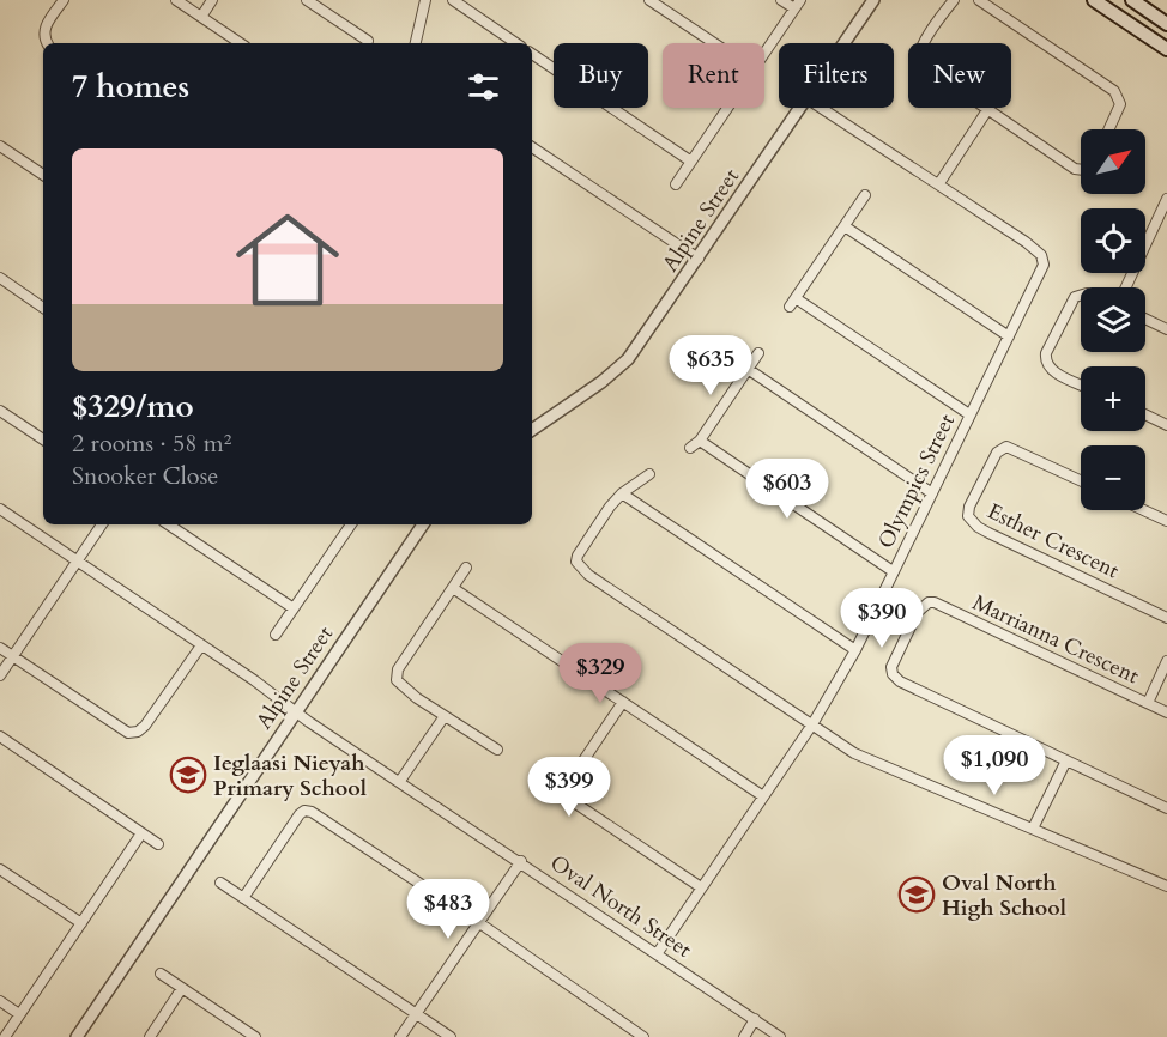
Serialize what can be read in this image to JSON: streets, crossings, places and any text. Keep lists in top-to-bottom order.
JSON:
{
  "streets": {
    "street": [
      "Alpine Street",
      "Olympics Street",
      "Esther Crescent",
      "Marrianna Crescent",
      "Oval North Street"
    ]
  },
  "crossings": [
    ["Alpine Street", "Oval North Street"],
    ["Olympics Street", "Oval North Street"]
  ],
  "places": {
    "school or university": ["Ieglaasi Nieyah Primary School", "Oval North High School"]
  },
  "north": "top right",
  "page": {
    "chip": [
      "Buy",
      "Rent",
      "Filters",
      "New"
    ],
    "heading": "7 homes",
    "map_buttons": ["+", "−"],
    "list": [
      {
        "name": "$329/mo",
        "note": "2 rooms · 58 m² · Snooker Close"
      }
    ],
    "price": [
      "$635",
      "$603",
      "$390",
      "$329",
      "$1,090",
      "$399",
      "$483"
    ]
  }
}
